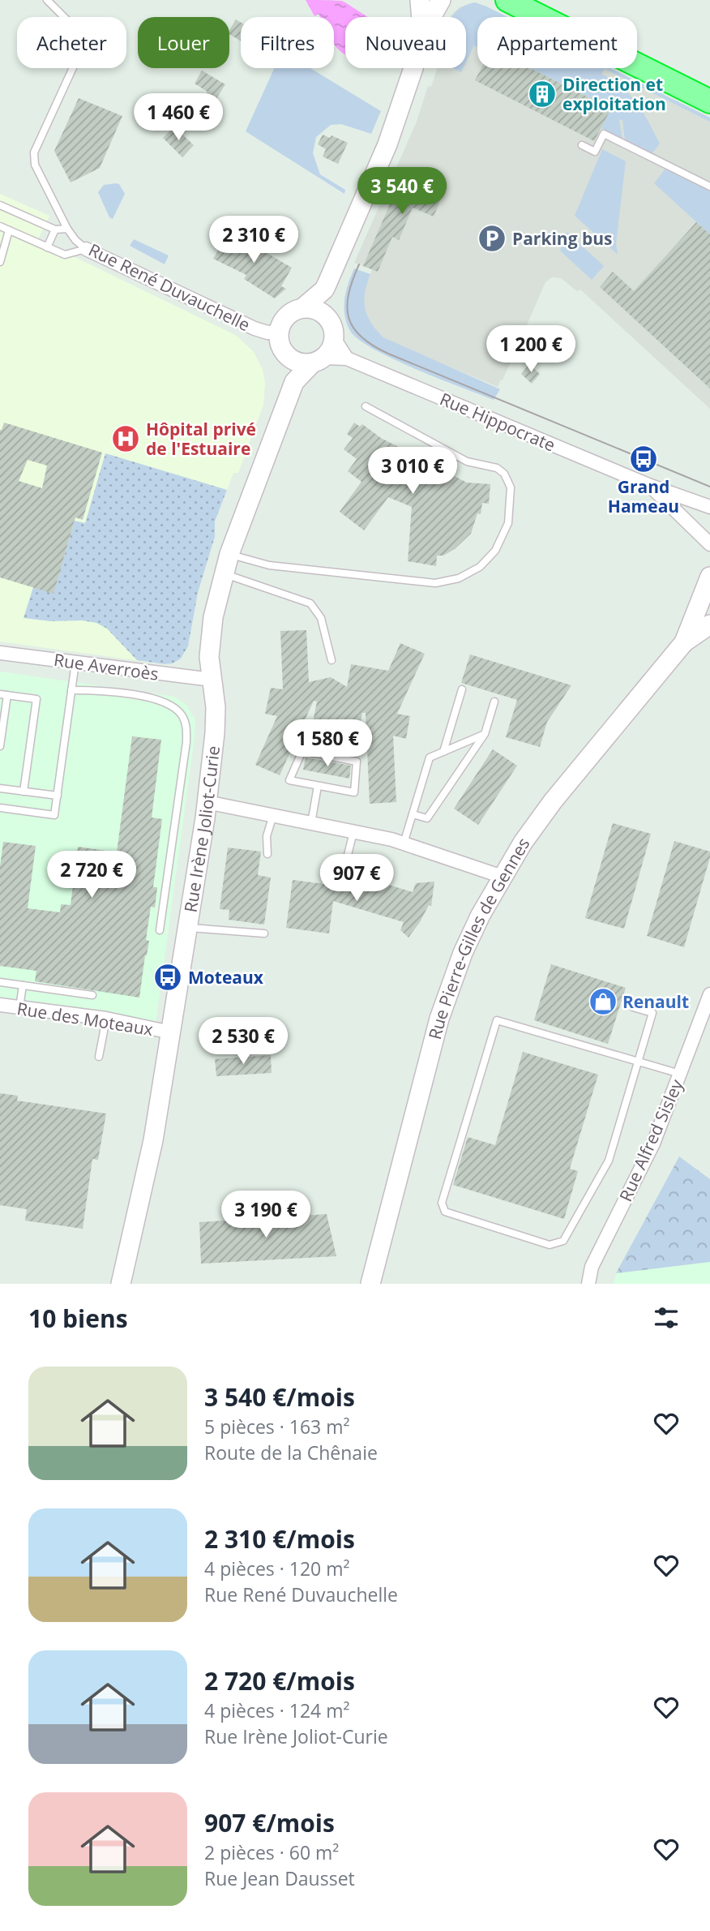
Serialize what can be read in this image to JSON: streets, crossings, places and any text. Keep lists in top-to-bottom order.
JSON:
{
  "streets": {
    "street": [
      "Rue René Duvauchelle",
      "Rue Hippocrate",
      "Rue Averroès",
      "Rue Irène Joliot-Curie",
      "Rue Pierre-Gilles de Gennes",
      "Rue des Moteaux",
      "Rue Alfred Sisley"
    ]
  },
  "crossings": [
    ["Rue René Duvauchelle", "Rue Hippocrate"],
    ["Rue René Duvauchelle", "Rue Irène Joliot-Curie"],
    ["Rue Hippocrate", "Rue Irène Joliot-Curie"],
    ["Rue Averroès", "Rue Irène Joliot-Curie"],
    ["Rue Irène Joliot-Curie", "Rue des Moteaux"]
  ],
  "places": {
    "building": ["Direction et exploitation"],
    "parking": ["Parking bus"],
    "hospital": ["Hôpital privé de l'Estuaire"],
    "bus stop": ["Grand Hameau", "Moteaux"],
    "shop": ["Renault"]
  },
  "page": {
    "chip": [
      "Acheter",
      "Louer",
      "Filtres",
      "Nouveau",
      "Appartement"
    ],
    "price": [
      "1 460 €",
      "3 540 €",
      "2 310 €",
      "1 200 €",
      "3 010 €",
      "1 580 €",
      "2 720 €",
      "907 €",
      "2 530 €",
      "3 190 €"
    ],
    "heading": "10 biens",
    "list": [
      {
        "name": "3 540 €/mois",
        "note": "5 pièces · 163 m² · Route de la Chênaie"
      },
      {
        "name": "2 310 €/mois",
        "note": "4 pièces · 120 m² · Rue René Duvauchelle"
      },
      {
        "name": "2 720 €/mois",
        "note": "4 pièces · 124 m² · Rue Irène Joliot-Curie"
      },
      {
        "name": "907 €/mois",
        "note": "2 pièces · 60 m² · Rue Jean Dausset"
      }
    ]
  }
}
